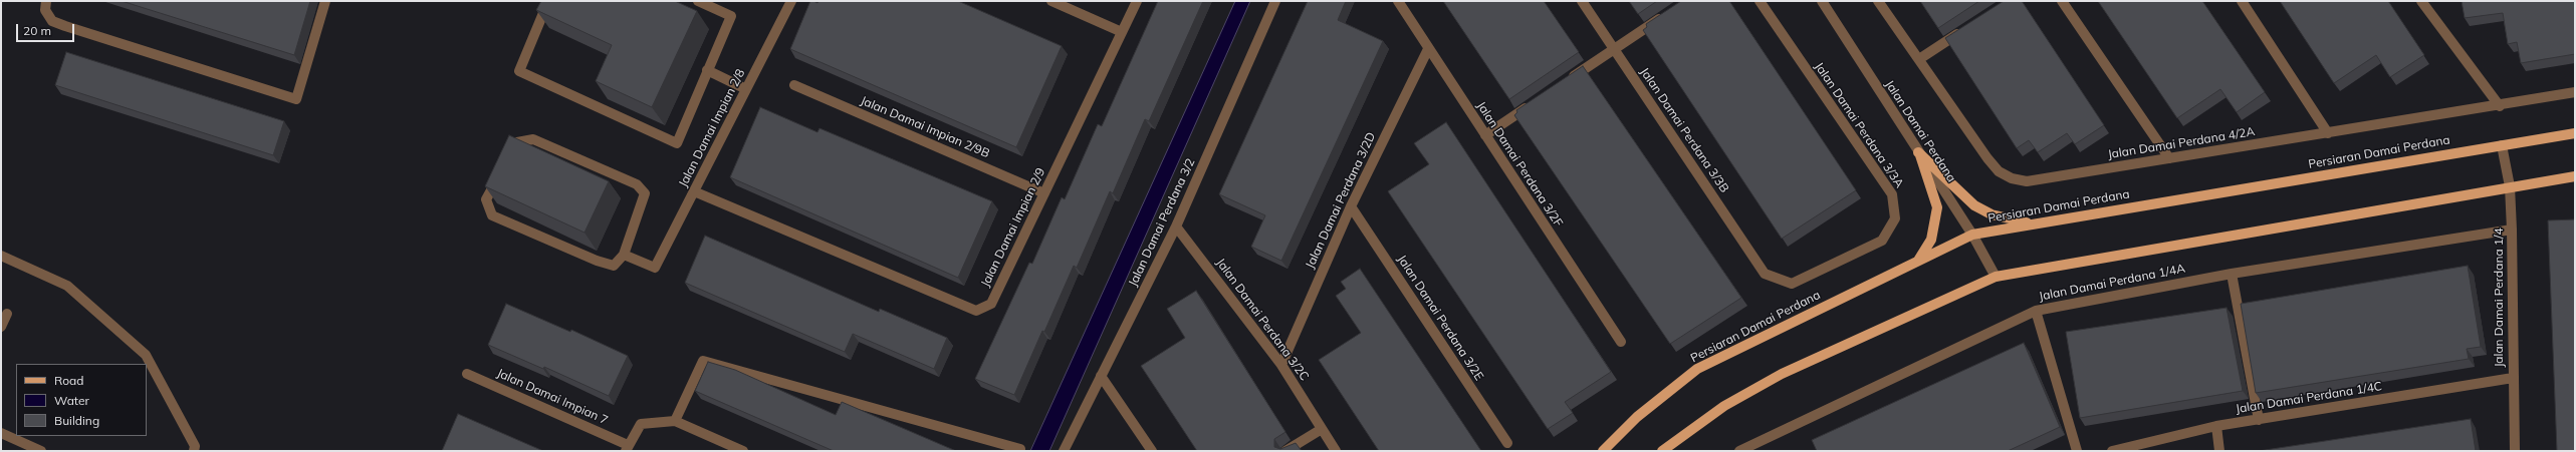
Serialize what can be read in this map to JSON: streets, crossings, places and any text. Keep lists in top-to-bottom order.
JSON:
{
  "streets": {
    "main road": ["Persiaran Damai Perdana"],
    "street": [
      "Jalan Damai Perdana 3/3A",
      "Jalan Damai Impian 2/9B",
      "Jalan Damai Impian 2/8",
      "Jalan Damai Perdana 3/3B",
      "Jalan Damai Perdana",
      "Jalan Damai Perdana 4/2A",
      "Jalan Damai Perdana 3/2F",
      "Jalan Damai Perdana 3/2D",
      "Jalan Damai Perdana 3/2",
      "Jalan Damai Impian 2/9",
      "Jalan Damai Perdana 1/4A",
      "Jalan Damai Perdana 1/4",
      "Jalan Damai Perdana 3/2E",
      "Jalan Damai Perdana 3/2C",
      "Jalan Damai Impian 7",
      "Jalan Damai Perdana 1/4C"
    ]
  },
  "crossings": [
    ["Jalan Damai Perdana 3/3A", "Jalan Damai Perdana 3/3B"],
    ["Jalan Damai Impian 2/9B", "Jalan Damai Impian 2/9"],
    ["Jalan Damai Impian 2/8", "Jalan Damai Impian 2/9"],
    ["Jalan Damai Perdana", "Persiaran Damai Perdana"],
    ["Persiaran Damai Perdana", "Jalan Damai Perdana 1/4"],
    ["Jalan Damai Perdana 3/2F", "Jalan Damai Perdana 3/2D"],
    ["Jalan Damai Perdana 3/2D", "Jalan Damai Perdana 3/2E"],
    ["Jalan Damai Perdana 3/2D", "Jalan Damai Perdana 3/2C"],
    ["Jalan Damai Perdana 3/2", "Jalan Damai Perdana 3/2C"],
    ["Jalan Damai Perdana 1/4A", "Jalan Damai Perdana 1/4"],
    ["Jalan Damai Perdana 1/4", "Jalan Damai Perdana 1/4C"]
  ],
  "legend": ["Road", "Water", "Building"],
  "scale_bar": "20 m"
}
